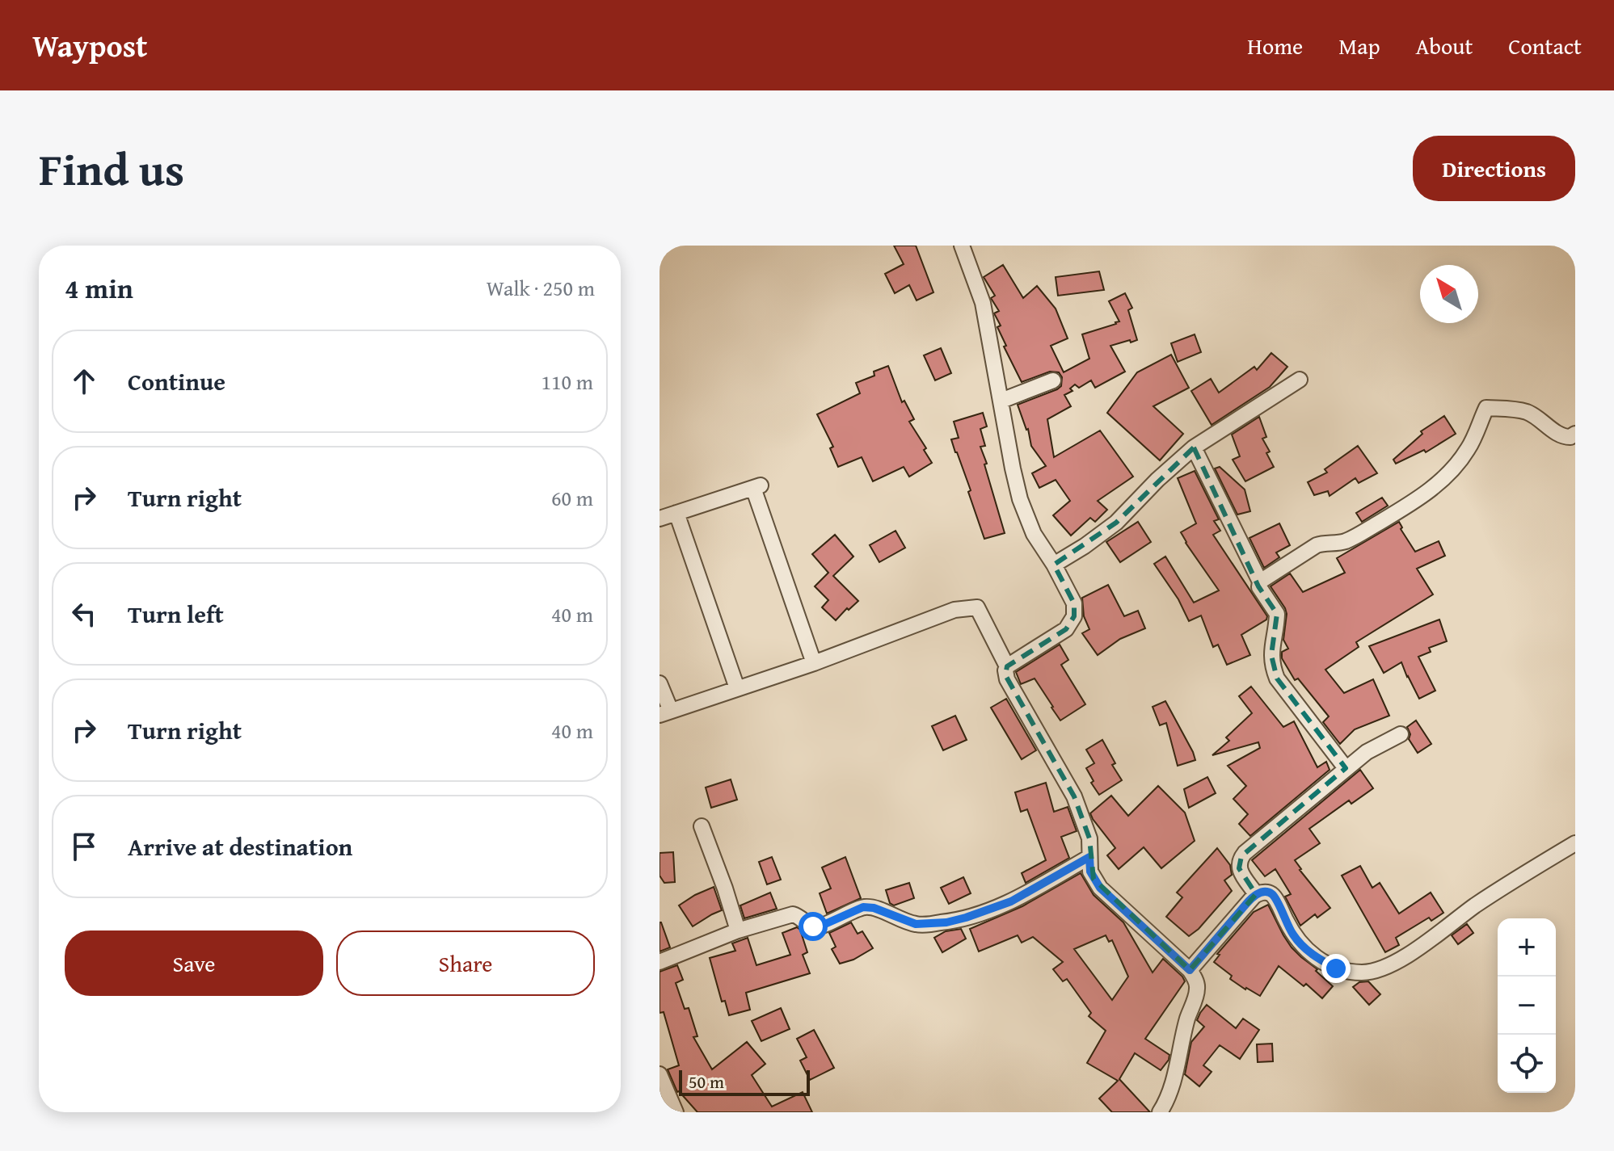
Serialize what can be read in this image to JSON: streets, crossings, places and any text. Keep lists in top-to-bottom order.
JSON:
{
  "scale_bar": "50 m",
  "north": "top left",
  "page": {
    "header": "Waypost",
    "nav": [
      "Home",
      "Map",
      "About",
      "Contact"
    ],
    "title": "Find us",
    "buttons": [
      "Directions",
      ["Save", "Share"]
    ],
    "heading": ["4 min", "Walk · 250 m"],
    "list": [
      ["Continue", "110 m"],
      ["Turn right", "60 m"],
      ["Turn left", "40 m"],
      ["Turn right", "40 m"],
      "Arrive at destination"
    ],
    "map_buttons": ["+", "−"],
    "scale": "50 m"
  }
}
